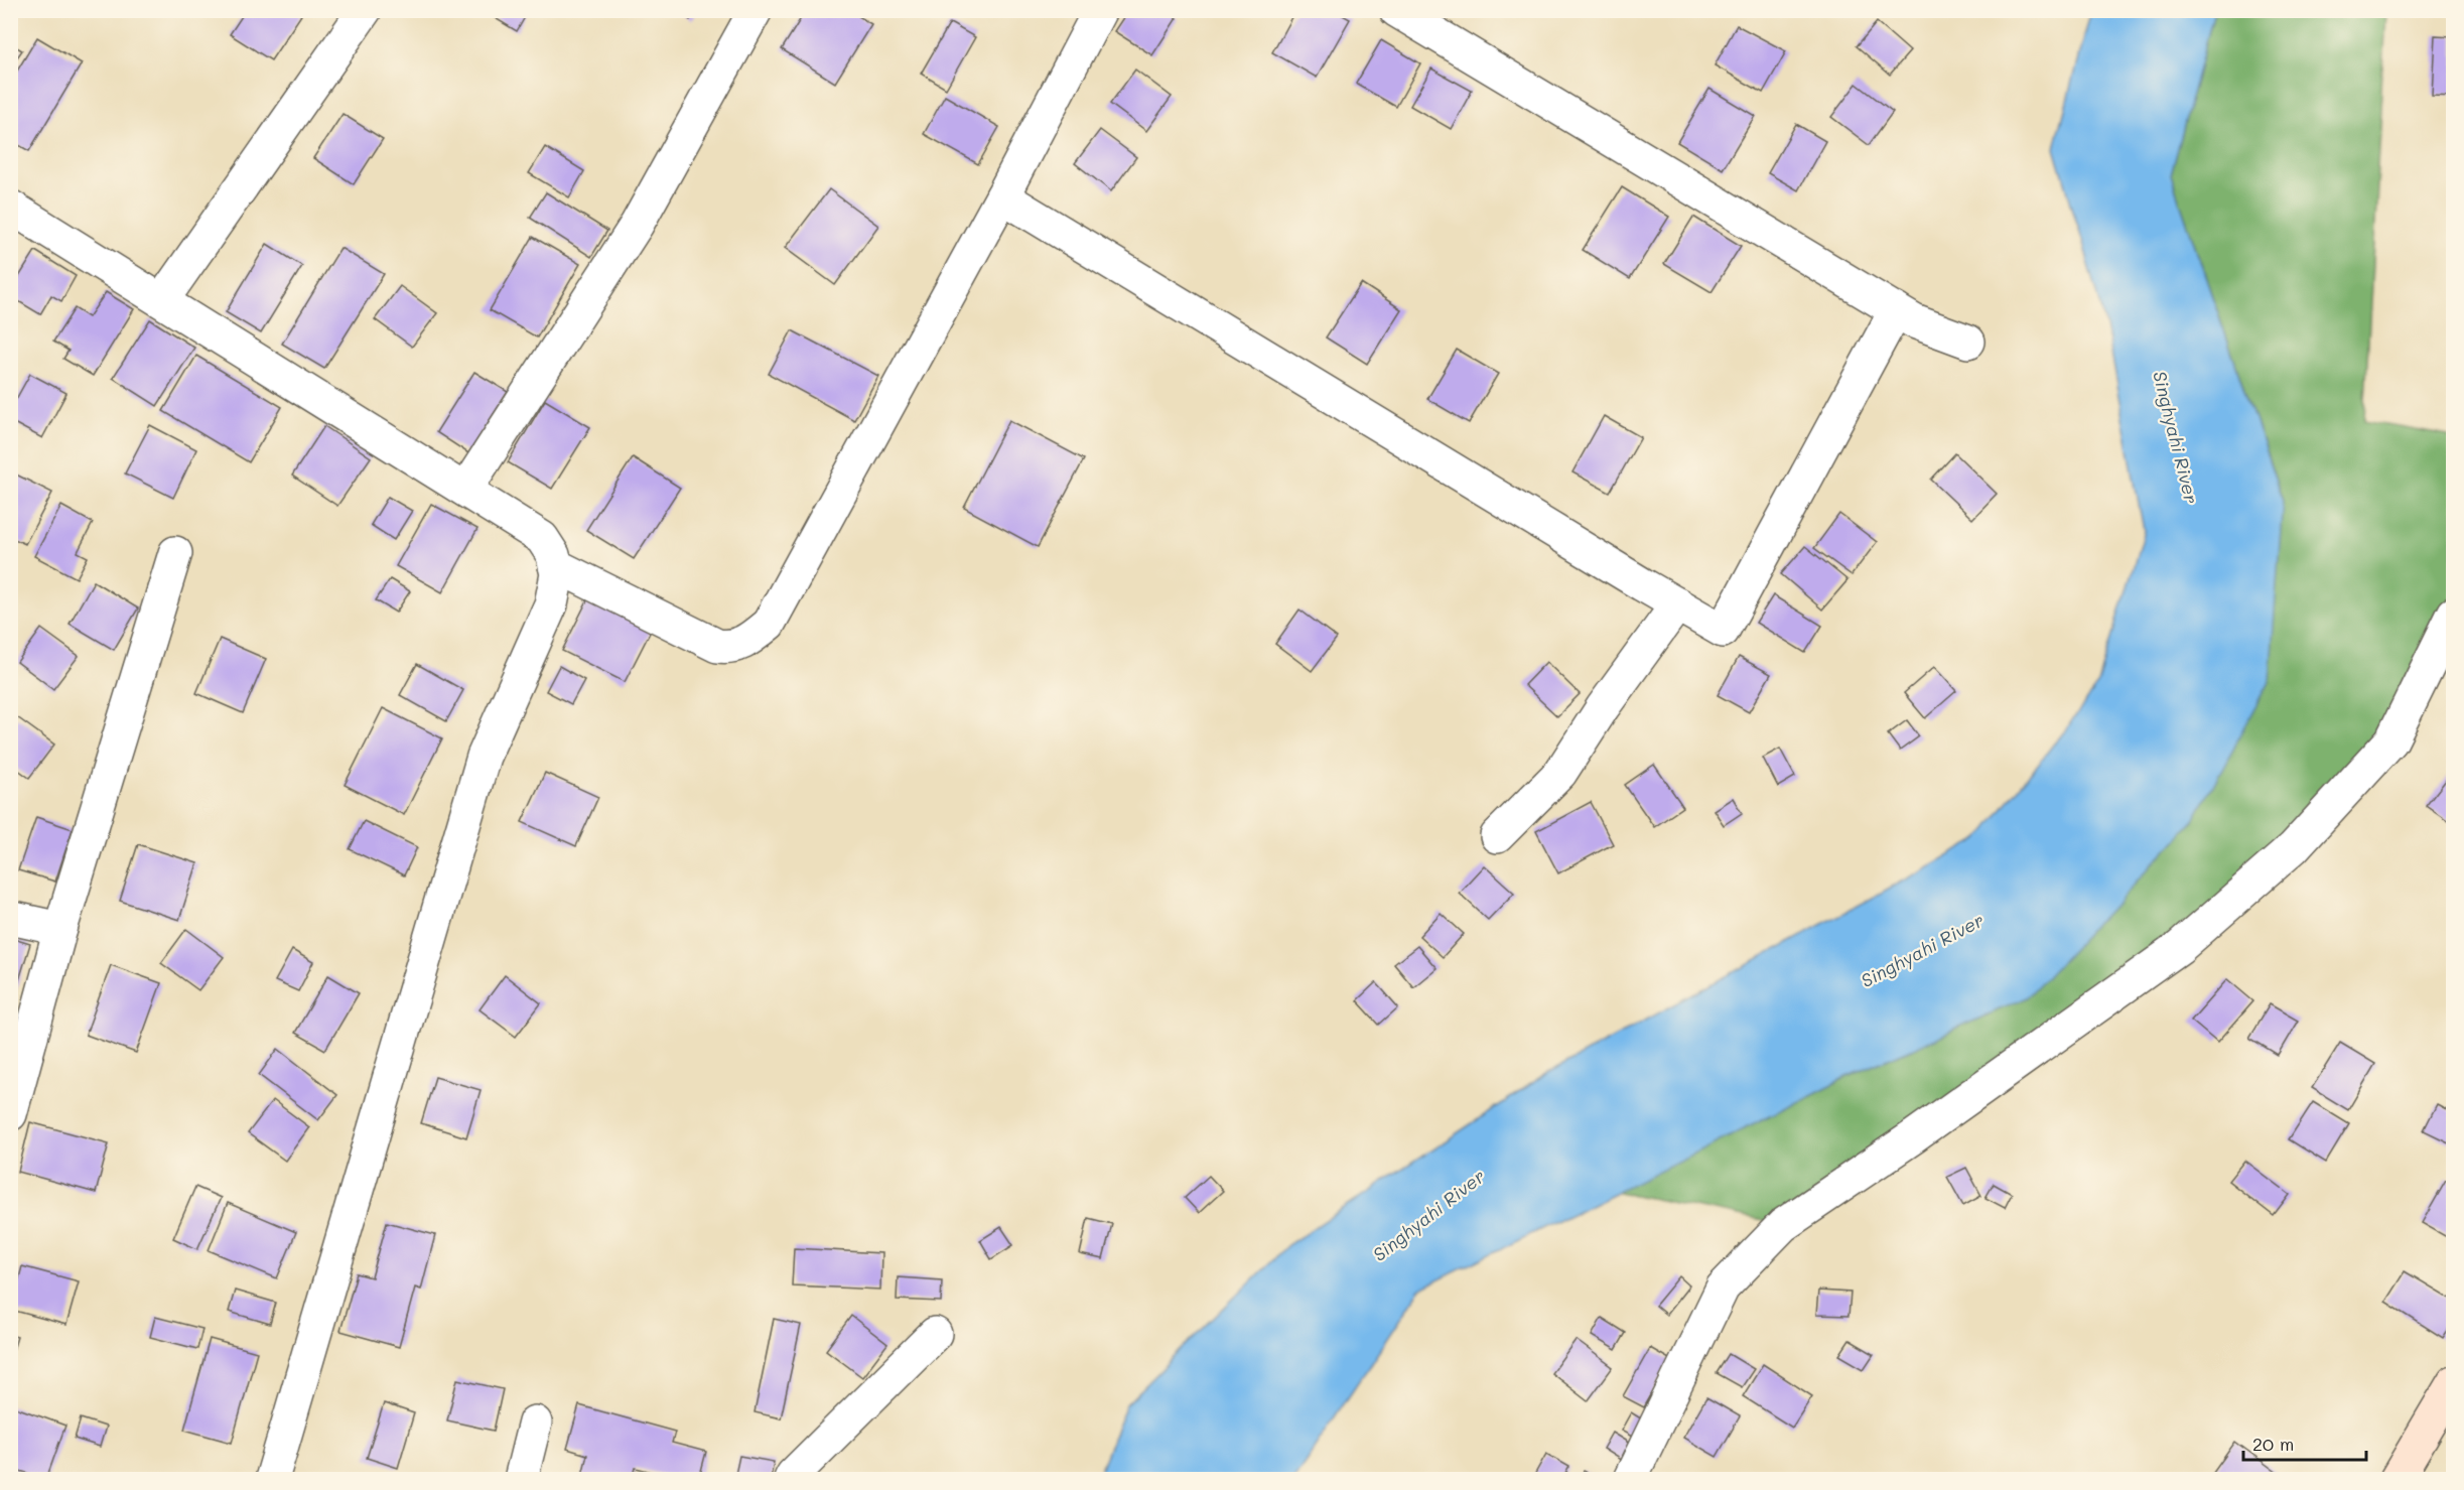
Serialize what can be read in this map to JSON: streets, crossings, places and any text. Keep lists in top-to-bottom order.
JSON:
{
  "water": ["Singhyahi River"],
  "scale_bar": "20 m"
}
